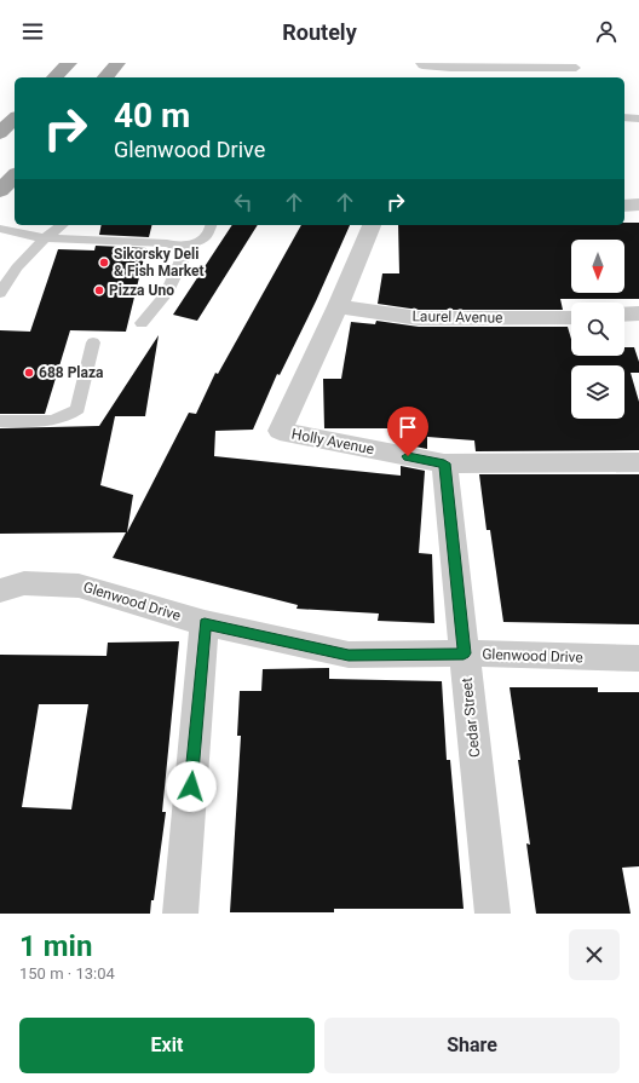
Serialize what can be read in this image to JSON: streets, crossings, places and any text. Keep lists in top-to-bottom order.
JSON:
{
  "streets": {
    "street": [
      "Laurel Avenue",
      "Holly Avenue",
      "Glenwood Drive",
      "Cedar Street"
    ]
  },
  "crossings": [
    ["Laurel Avenue", "Holly Avenue"],
    ["Holly Avenue", "Cedar Street"],
    ["Glenwood Drive", "Cedar Street"]
  ],
  "places": ["Sikorsky Deli & Fish Market", "Pizza Uno", "688 Plaza"],
  "north": "bottom",
  "page": {
    "header": "Routely",
    "turn": ["40 m", "Glenwood Drive"],
    "heading": ["1 min", "150 m · 13:04"],
    "buttons": ["Exit", "Share"]
  }
}
